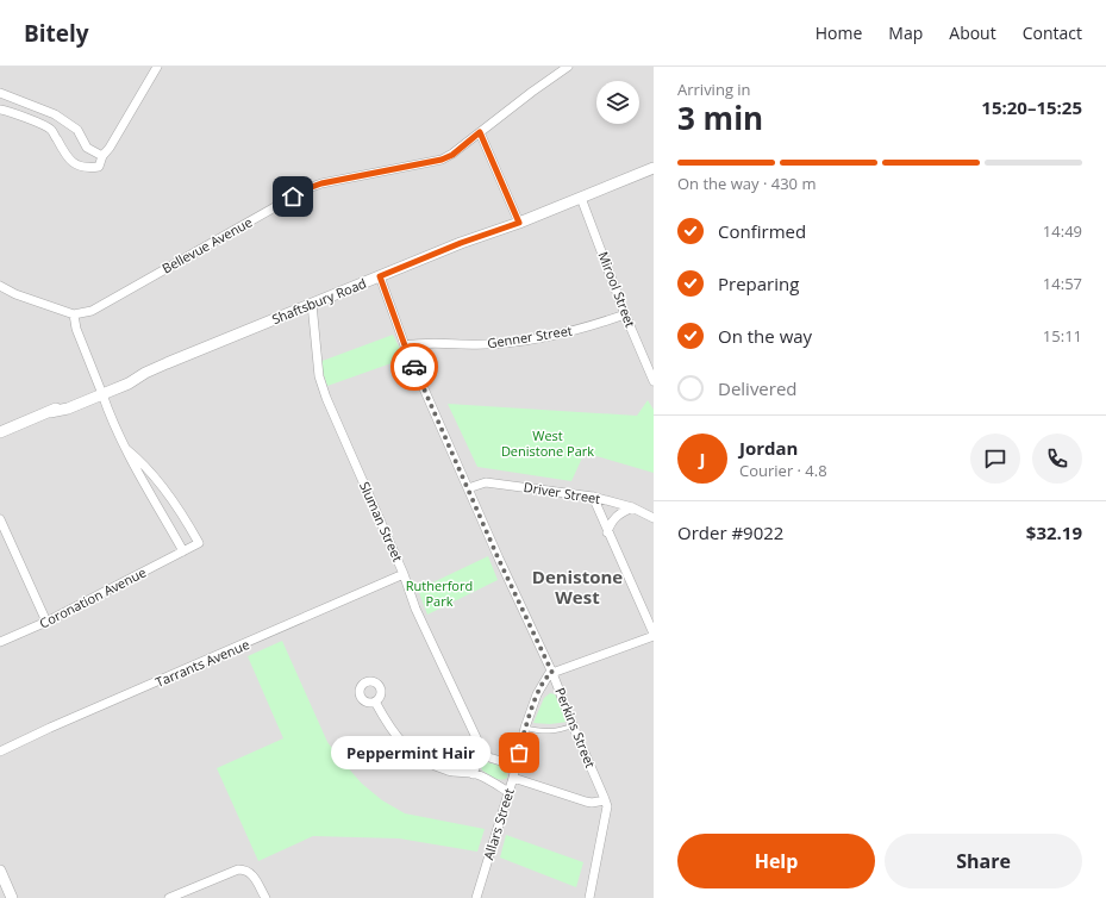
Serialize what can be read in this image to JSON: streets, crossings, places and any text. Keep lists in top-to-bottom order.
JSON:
{
  "streets": {
    "street": [
      "Bellevue Avenue",
      "Mirool Street",
      "Shaftsbury Road",
      "Genner Street",
      "Driver Street",
      "Sluman Street",
      "Coronation Avenue",
      "Tarrants Avenue",
      "Perkins Street",
      "Allars Street"
    ]
  },
  "crossings": [
    ["Mirool Street", "Shaftsbury Road"],
    ["Mirool Street", "Genner Street"],
    ["Shaftsbury Road", "Sluman Street"],
    ["Shaftsbury Road", "Perkins Street"],
    ["Genner Street", "Perkins Street"],
    ["Driver Street", "Perkins Street"],
    ["Sluman Street", "Tarrants Avenue"],
    ["Perkins Street", "Allars Street"]
  ],
  "districts": ["Denistone West"],
  "parks": ["West Denistone Park", "Rutherford Park"],
  "places": ["Peppermint Hair"],
  "page": {
    "header": "Bitely",
    "nav": [
      "Home",
      "Map",
      "About",
      "Contact"
    ],
    "heading": ["3 min", "Arriving in", "15:20–15:25"],
    "panel": [
      "Jordan",
      "Courier · 4.8",
      "Order #9022",
      "$32.19"
    ],
    "bar": "On the way · 430 m",
    "list": [
      ["Confirmed", "14:49"],
      ["Preparing", "14:57"],
      ["On the way", "15:11"],
      "Delivered"
    ],
    "round": "J",
    "bubble": "Peppermint Hair",
    "buttons": ["Help", "Share"]
  }
}
